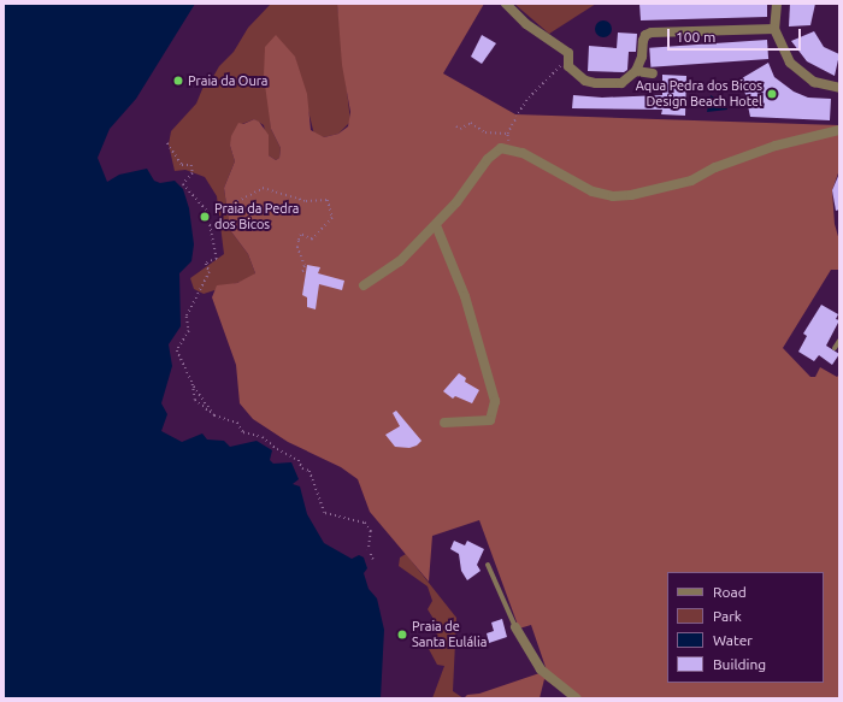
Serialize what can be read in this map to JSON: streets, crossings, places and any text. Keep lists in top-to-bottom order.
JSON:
{
  "places": [
    "Praia da Oura",
    "Aqua Pedra dos Bicos Design Beach Hotel",
    "Praia da Pedra dos Bicos",
    "Praia de Santa Eulália"
  ],
  "legend": [
    "Road",
    "Park",
    "Water",
    "Building"
  ],
  "scale_bar": "100 m"
}
